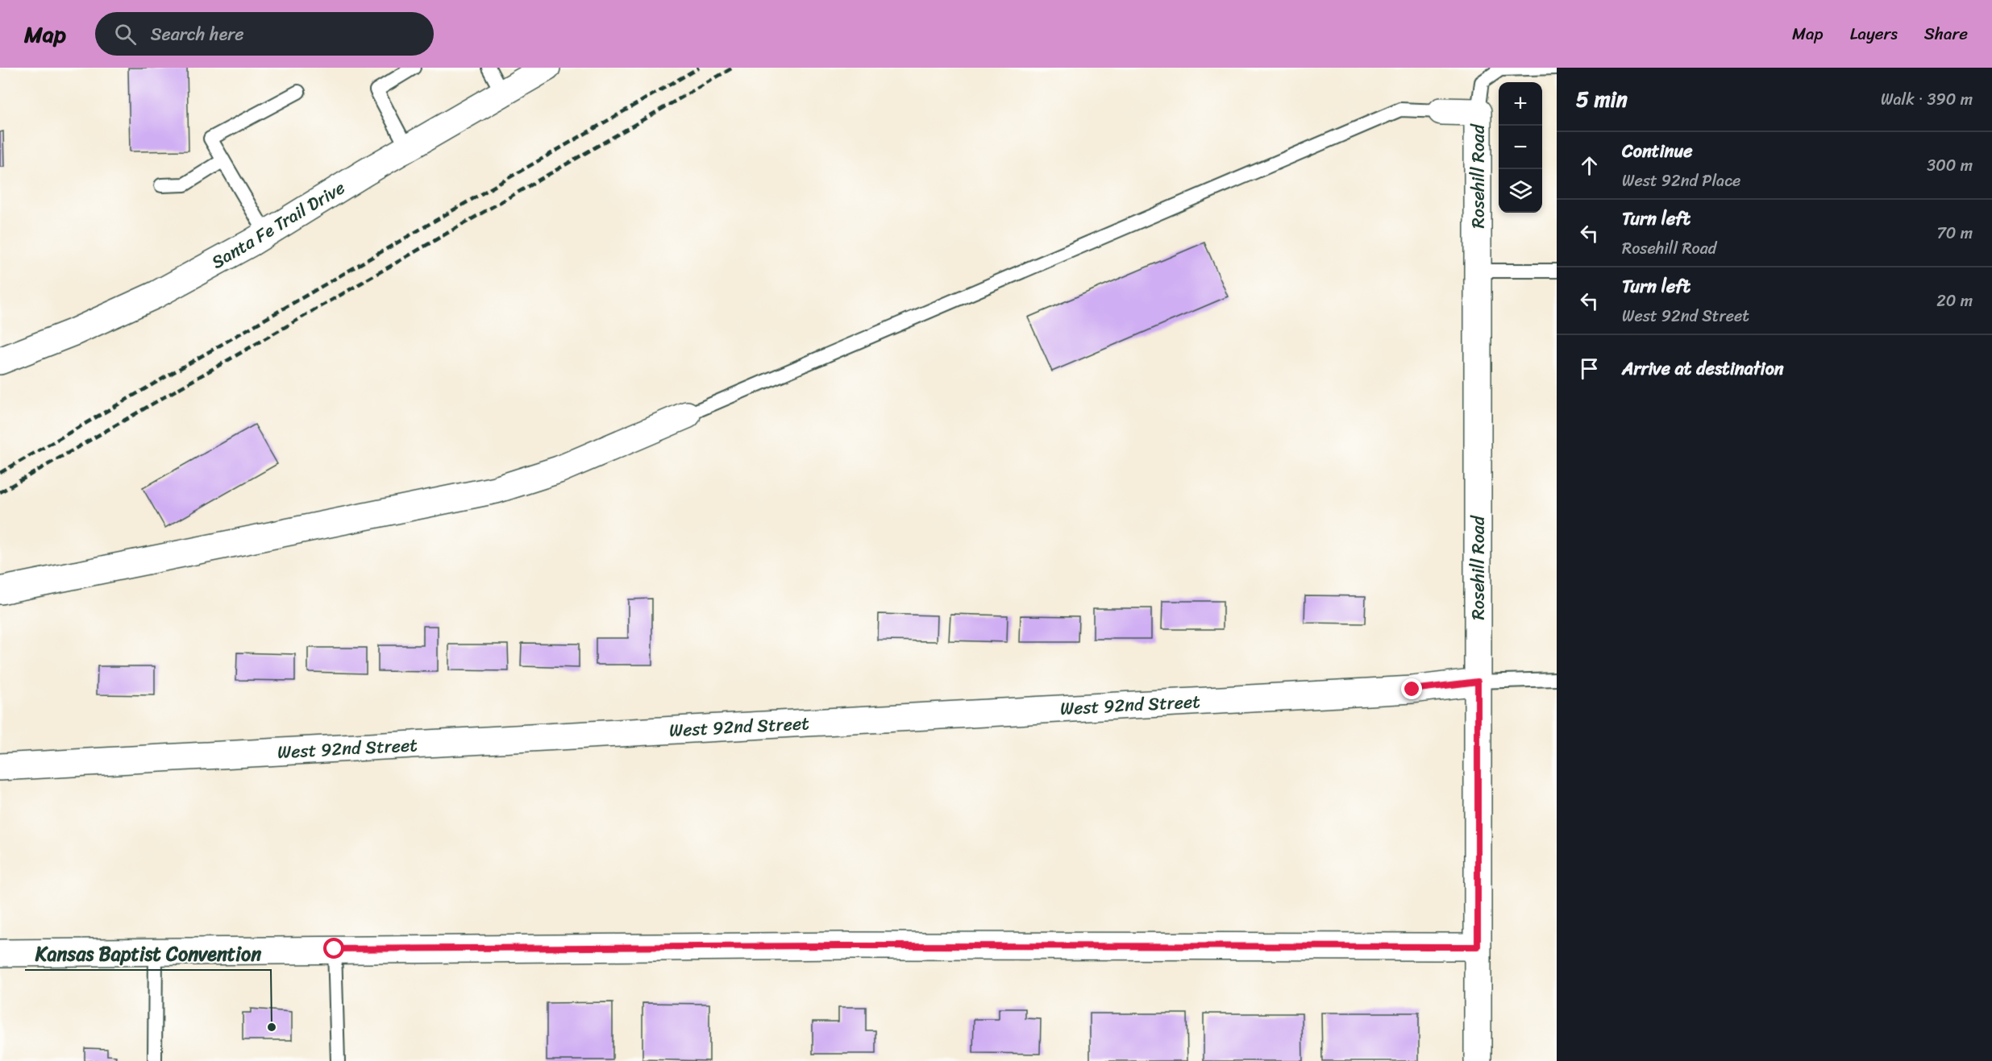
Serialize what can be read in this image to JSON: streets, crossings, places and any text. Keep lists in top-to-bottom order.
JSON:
{
  "streets": {
    "street": ["Rosehill Road", "Santa Fe Trail Drive", "West 92nd Street"]
  },
  "crossings": [
    ["Rosehill Road", "West 92nd Street"]
  ],
  "places": ["Kansas Baptist Convention"],
  "page": {
    "header": "Map",
    "search": "Search here",
    "nav": ["Map", "Layers", "Share"],
    "heading": ["5 min", "Walk · 390 m"],
    "map_buttons": ["+", "−"],
    "list": [
      ["Continue", "West 92nd Place", "300 m"],
      ["Turn left", "Rosehill Road", "70 m"],
      ["Turn left", "West 92nd Street", "20 m"],
      "Arrive at destination"
    ]
  }
}
